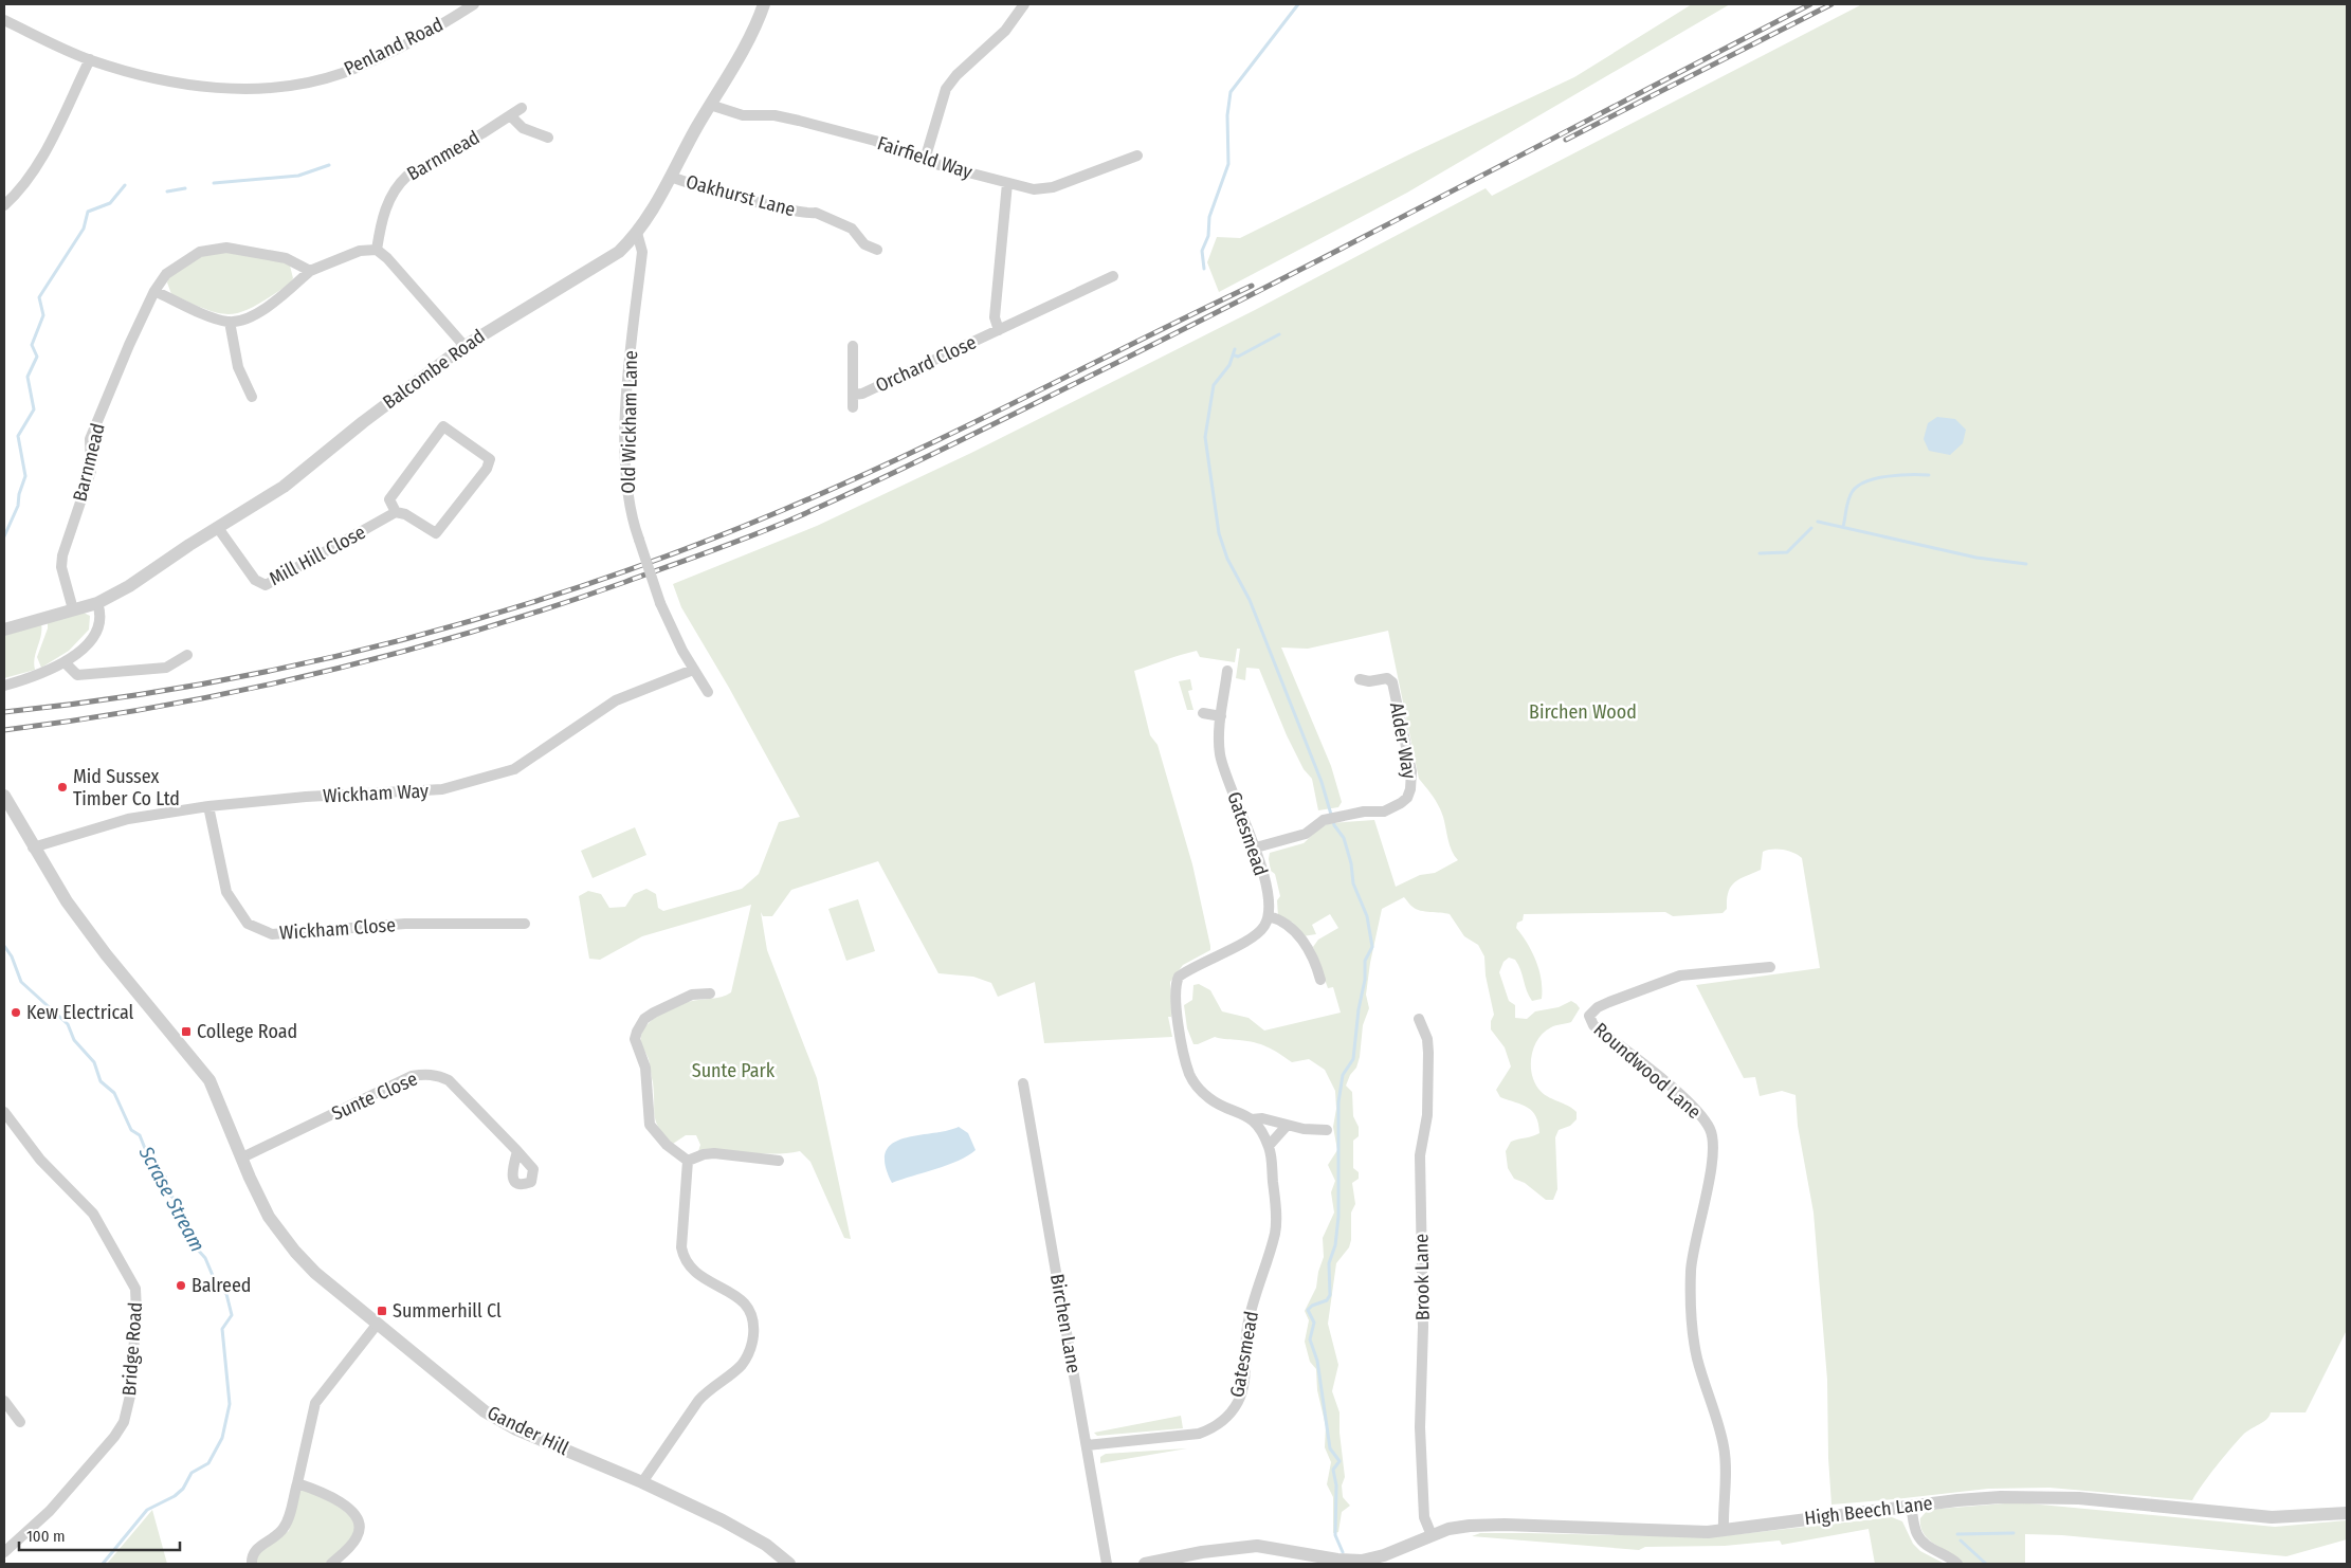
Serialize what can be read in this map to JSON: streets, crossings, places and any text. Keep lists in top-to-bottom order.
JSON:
{
  "streets": {
    "street": [
      "Penland Road",
      "Barnmead",
      "Fairfield Way",
      "Oakhurst Lane",
      "Orchard Close",
      "Balcombe Road",
      "Old Wickham Lane",
      "Mill Hill Close",
      "Alder Way",
      "Wickham Way",
      "Gatesmead",
      "Wickham Close",
      "Roundwood Lane",
      "Sunte Close",
      "Brook Lane",
      "Birchen Lane",
      "Bridge Road",
      "Gander Hill",
      "High Beech Lane"
    ]
  },
  "crossings": [
    ["Barnmead", "Balcombe Road"],
    ["Fairfield Way", "Orchard Close"],
    ["Fairfield Way", "Balcombe Road"],
    ["Oakhurst Lane", "Balcombe Road"],
    ["Balcombe Road", "Old Wickham Lane"],
    ["Balcombe Road", "Mill Hill Close"],
    ["Old Wickham Lane", "Wickham Way"],
    ["Alder Way", "Gatesmead"],
    ["Wickham Way", "Wickham Close"],
    ["Gatesmead", "Birchen Lane"],
    ["Roundwood Lane", "High Beech Lane"],
    ["Sunte Close", "Gander Hill"],
    ["Brook Lane", "High Beech Lane"]
  ],
  "water": ["Scrase Stream"],
  "parks": ["Birchen Wood", "Sunte Park"],
  "places": {
    "other": ["Mid Sussex Timber Co Ltd", "Kew Electrical", "Balreed"],
    "transit": ["College Road", "Summerhill Cl"]
  },
  "scale_bar": "100 m"
}
